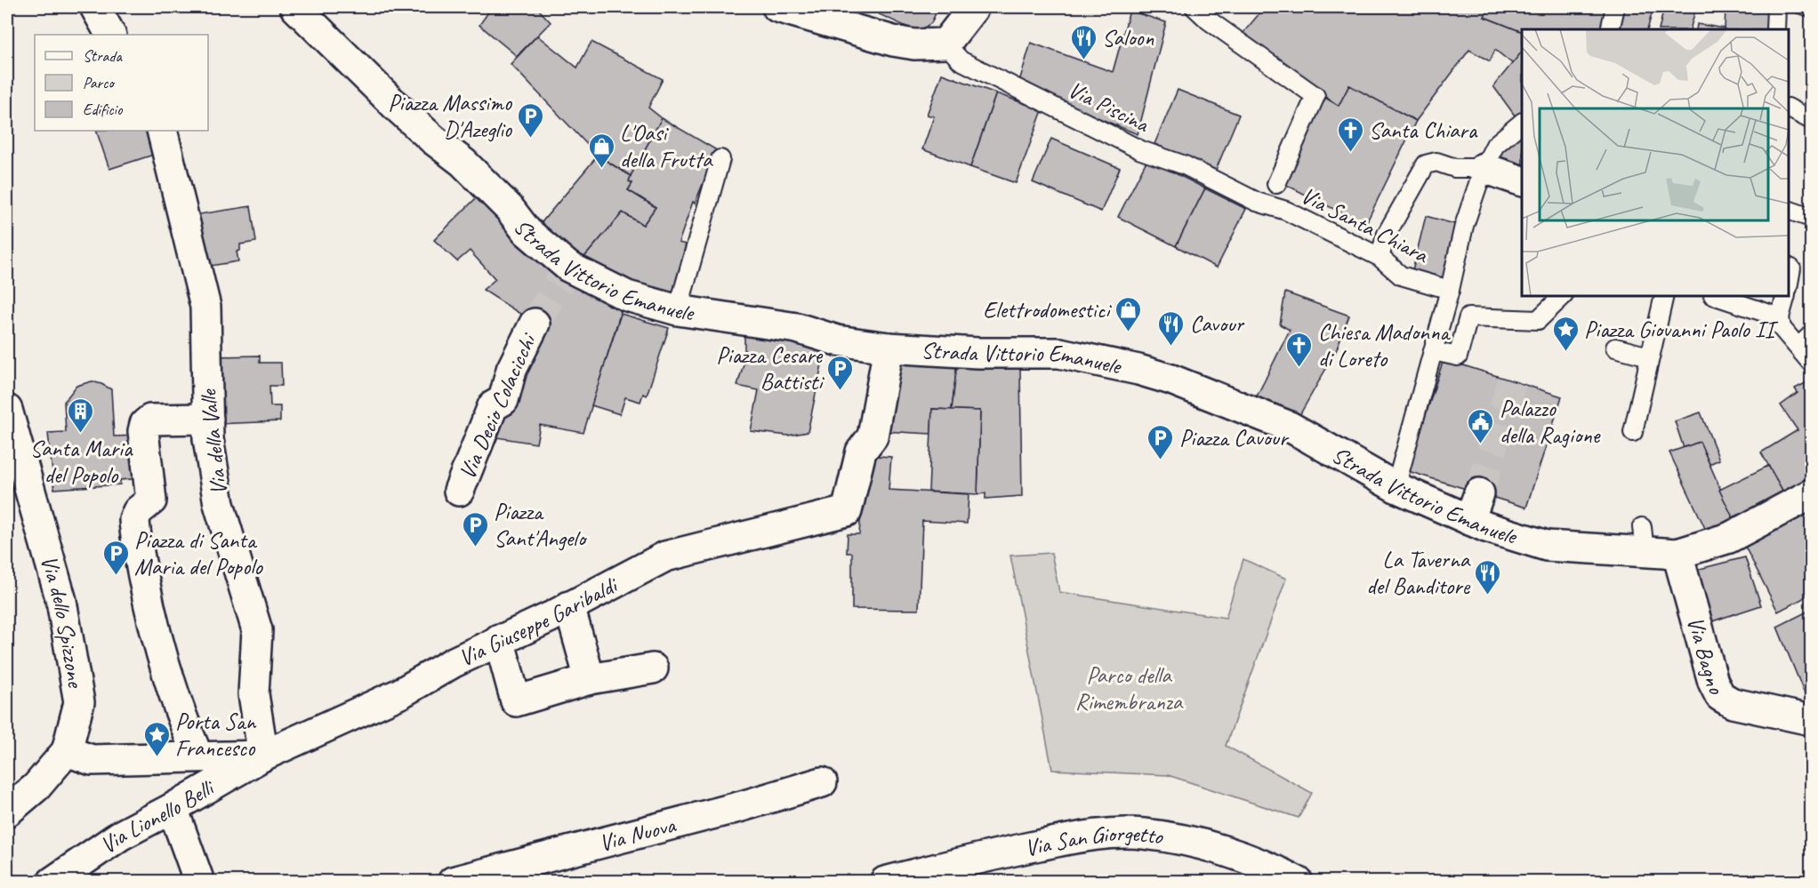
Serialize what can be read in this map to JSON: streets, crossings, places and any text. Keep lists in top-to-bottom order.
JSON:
{
  "streets": {
    "street": [
      "Strada Vittorio Emanuele",
      "Via Decio Colacicchi",
      "Via della Valle",
      "Via dello Spizzone",
      "Via Giuseppe Garibaldi",
      "Via Bagno",
      "Via Lionello Belli",
      "Via Nuova",
      "Via San Giorgetto"
    ],
    "lane": ["Via Piscina", "Via Santa Chiara"]
  },
  "crossings": [
    ["Via Piscina", "Via Santa Chiara"],
    ["Strada Vittorio Emanuele", "Via Giuseppe Garibaldi"],
    ["Strada Vittorio Emanuele", "Via Bagno"],
    ["Via della Valle", "Via Giuseppe Garibaldi"],
    ["Via della Valle", "Via Lionello Belli"],
    ["Via dello Spizzone", "Via Giuseppe Garibaldi"],
    ["Via Giuseppe Garibaldi", "Via Lionello Belli"]
  ],
  "parks": ["Parco della Rimembranza"],
  "places": {
    "restaurant": ["Saloon", "Cavour", "La Taverna del Banditore"],
    "parking": [
      "Piazza Massimo D'Azeglio",
      "Piazza Cesare Battisti",
      "Piazza Cavour",
      "Piazza Sant'Angelo",
      "Piazza di Santa Maria del Popolo"
    ],
    "church": ["Santa Chiara", "Chiesa Madonna di Loreto"],
    "shop": ["L'Oasi della Frutta", "Elettrodomestici"],
    "place": ["Piazza Giovanni Paolo II", "Porta San Francesco"],
    "building": ["Santa Maria del Popolo"],
    "public building": ["Palazzo della Ragione"]
  },
  "legend": ["Strada", "Parco", "Edificio"]
}
